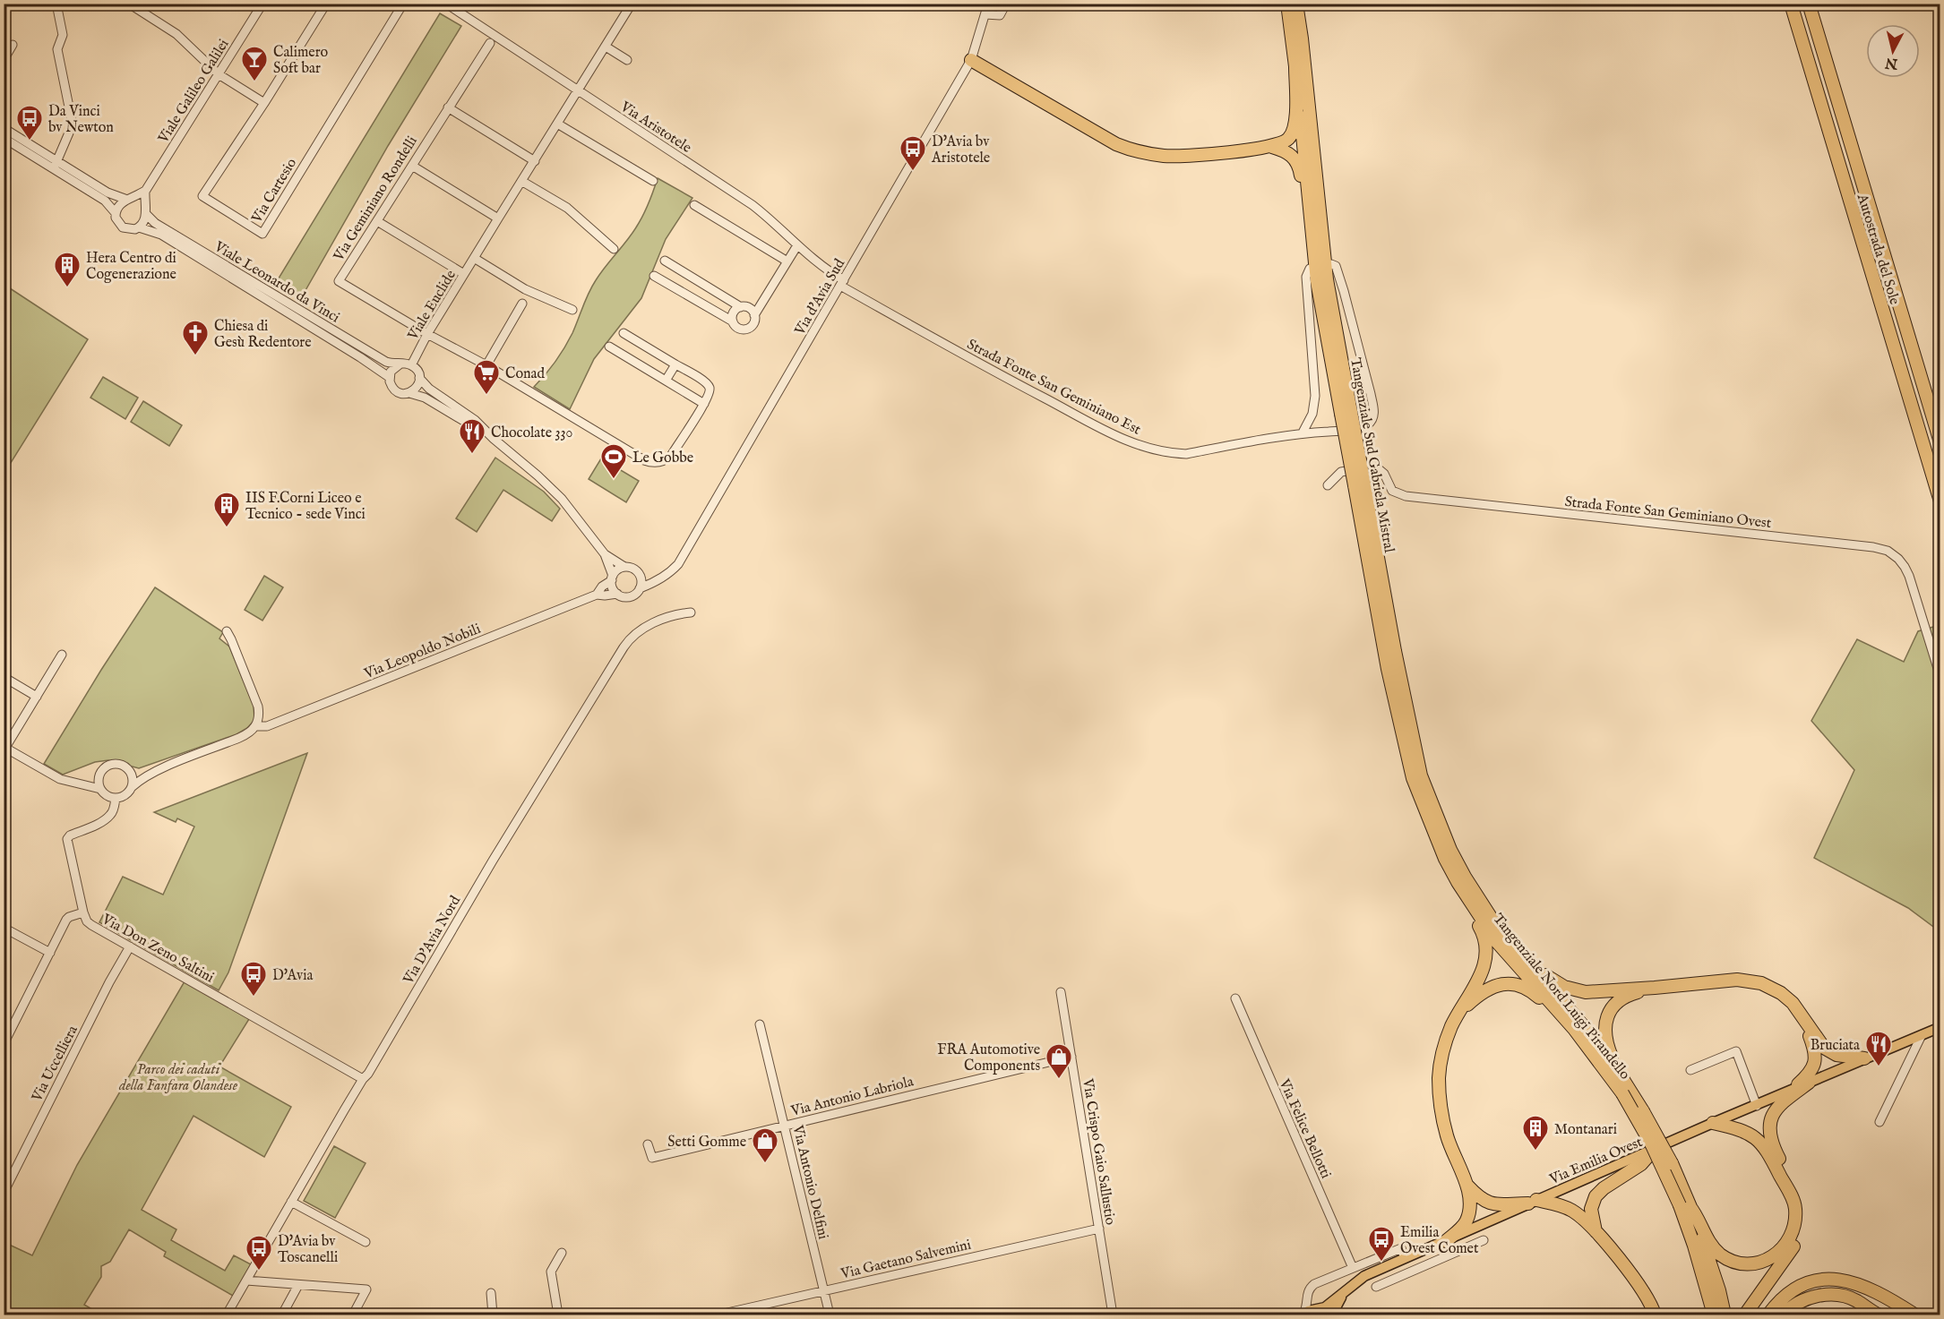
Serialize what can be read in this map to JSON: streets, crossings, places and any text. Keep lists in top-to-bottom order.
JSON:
{
  "streets": {
    "highway": ["Autostrada del Sole", "Tangenziale Sud Gabriela Mistral", "Tangenziale Nord Luigi Pirandello"],
    "main road": ["Via Emilia Ovest"],
    "street": [
      "Viale Galileo Galilei",
      "Via Aristotele",
      "Via Cartesio",
      "Via Geminiano Rondelli",
      "Viale Leonardo da Vinci",
      "Via d'Avia Sud",
      "Viale Euclide",
      "Strada Fonte San Geminiano Est",
      "Strada Fonte San Geminiano Ovest",
      "Via Leopoldo Nobili",
      "Via D'Avia Nord",
      "Via Don Zeno Saltini",
      "Via Uccelliera",
      "Via Antonio Labriola",
      "Via Felice Bellotti",
      "Via Crispo Gaio Sallustio",
      "Via Antonio Delfini",
      "Via Gaetano Salvemini"
    ]
  },
  "crossings": [
    ["Via Aristotele", "Via d'Avia Sud"],
    ["Via Aristotele", "Viale Euclide"],
    ["Via Aristotele", "Strada Fonte San Geminiano Est"],
    ["Via Geminiano Rondelli", "Viale Euclide"],
    ["Viale Leonardo da Vinci", "Viale Euclide"],
    ["Via d'Avia Sud", "Strada Fonte San Geminiano Est"],
    ["Via d'Avia Sud", "Via Leopoldo Nobili"],
    ["Tangenziale Sud Gabriela Mistral", "Tangenziale Nord Luigi Pirandello"],
    ["Via D'Avia Nord", "Via Don Zeno Saltini"],
    ["Via Don Zeno Saltini", "Via Uccelliera"],
    ["Via Antonio Labriola", "Via Crispo Gaio Sallustio"],
    ["Via Antonio Labriola", "Via Antonio Delfini"],
    ["Via Crispo Gaio Sallustio", "Via Gaetano Salvemini"],
    ["Via Antonio Delfini", "Via Gaetano Salvemini"]
  ],
  "parks": ["Parco dei caduti della Fanfara Olandese"],
  "places": {
    "bar": ["Calimero Soft bar"],
    "bus stop": [
      "Da Vinci bv Newton",
      "D'Avia bv Aristotele",
      "D'Avia",
      "Emilia Ovest Comet",
      "D'Avia bv Toscanelli"
    ],
    "building": ["Hera Centro di Cogenerazione", "IIS F.Corni Liceo e Tecnico - sede Vinci", "Montanari"],
    "church": ["Chiesa di Gesù Redentore"],
    "supermarket": ["Conad"],
    "restaurant": ["Chocolate 330", "Bruciata"],
    "sports": ["Le Gobbe"],
    "shop": ["FRA Automotive Components", "Setti Gomme"]
  },
  "north": "bottom"
}
